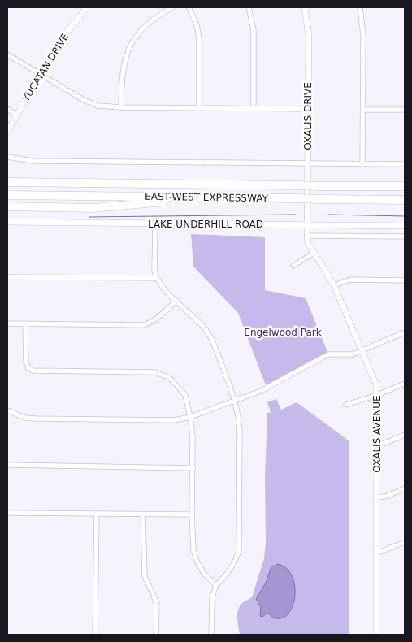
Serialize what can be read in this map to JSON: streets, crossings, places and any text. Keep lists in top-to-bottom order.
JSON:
{
  "streets": {
    "highway": ["EAST-WEST EXPRESSWAY"],
    "street": [
      "YUCATAN DRIVE",
      "OXALIS DRIVE",
      "LAKE UNDERHILL ROAD",
      "OXALIS AVENUE"
    ]
  },
  "crossings": [
    ["OXALIS DRIVE", "LAKE UNDERHILL ROAD"],
    ["OXALIS DRIVE", "OXALIS AVENUE"],
    ["LAKE UNDERHILL ROAD", "OXALIS AVENUE"]
  ],
  "parks": ["Engelwood Park"]
}
